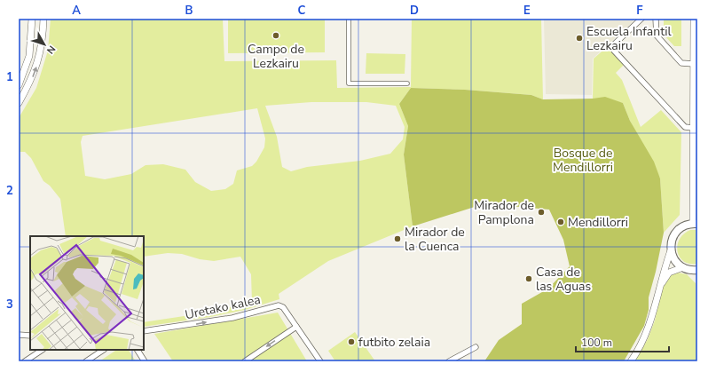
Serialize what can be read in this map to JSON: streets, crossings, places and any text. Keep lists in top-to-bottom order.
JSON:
{
  "streets": {
    "street": ["Uretako kalea"]
  },
  "one_way": ["Uretako kalea"],
  "parks": ["Bosque de Mendillorri"],
  "places": [
    "Campo de Lezkairu",
    "Escuela Infantil Lezkairu",
    "Mirador de Pamplona",
    "Mendillorri",
    "Mirador de la Cuenca",
    "Casa de las Aguas",
    "futbito zelaia"
  ],
  "scale_bar": "100 m",
  "north": "bottom right",
  "grid": {
    "columns": [
      "A",
      "B",
      "C",
      "D",
      "E",
      "F"
    ],
    "rows": ["1", "2", "3"]
  }
}
